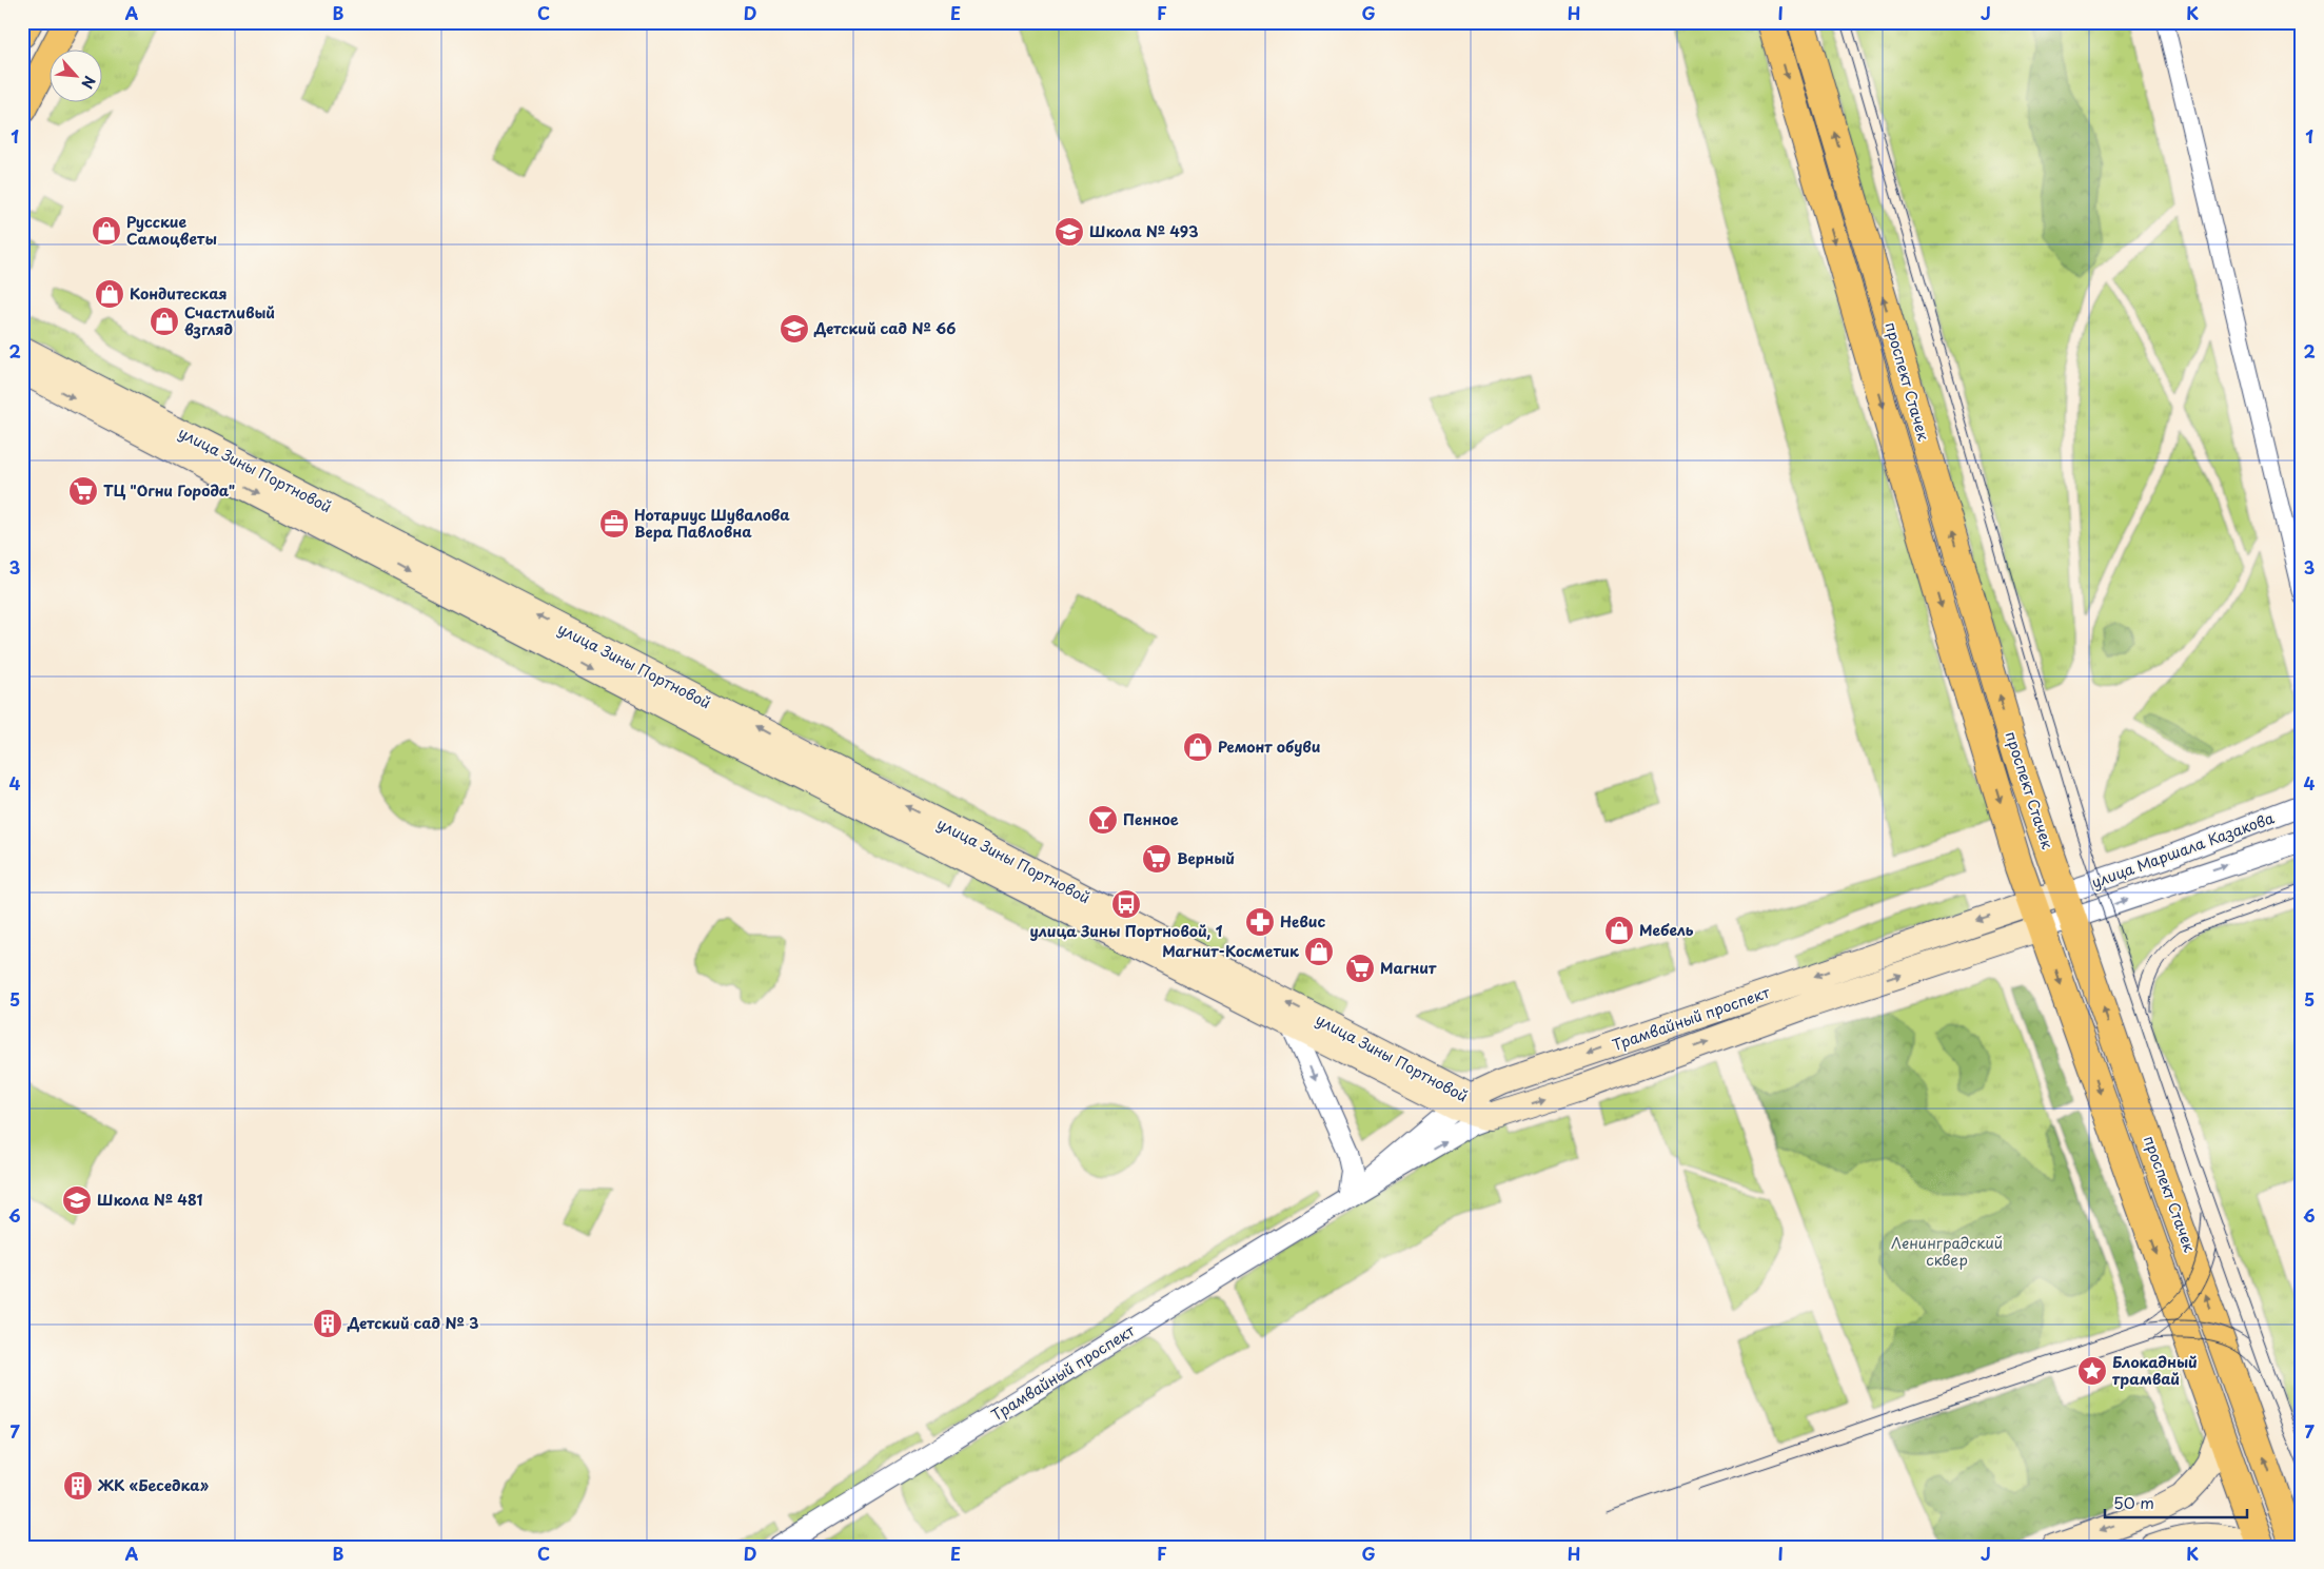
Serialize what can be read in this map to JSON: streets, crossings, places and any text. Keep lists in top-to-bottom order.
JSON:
{
  "streets": {
    "main road": ["проспект Стачек", "улица Зины Портновой", "Трамвайный проспект"],
    "street": ["улица Маршала Казакова"]
  },
  "crossings": [
    ["проспект Стачек", "улица Маршала Казакова"],
    ["проспект Стачек", "Трамвайный проспект"],
    ["улица Зины Портновой", "Трамвайный проспект"],
    ["улица Маршала Казакова", "Трамвайный проспект"]
  ],
  "parks": ["Ленинградский сквер"],
  "places": {
    "shop": [
      "Русские Самоцветы",
      "Кондитеская",
      "Счастливый взгляд",
      "Ремонт обуви",
      "Мебель",
      "Магнит-Косметик"
    ],
    "school or university": ["Школа № 493", "Детский сад № 66", "Школа № 481"],
    "supermarket": ["ТЦ \"Огни Города\"", "Верный", "Магнит"],
    "office": ["Нотариус Шувалова Вера Павловна"],
    "bar": ["Пенное"],
    "bus stop": ["улица Зины Портновой, 1"],
    "pharmacy": ["Невис"],
    "building": ["Детский сад № 3", "ЖК «Беседка»"],
    "place": ["Блокадный трамвай"]
  },
  "scale_bar": "50 m",
  "north": "bottom right",
  "grid": {
    "columns": [
      "A",
      "B",
      "C",
      "D",
      "E",
      "F",
      "G",
      "H",
      "I",
      "J",
      "K"
    ],
    "rows": [
      "1",
      "2",
      "3",
      "4",
      "5",
      "6",
      "7"
    ]
  }
}
